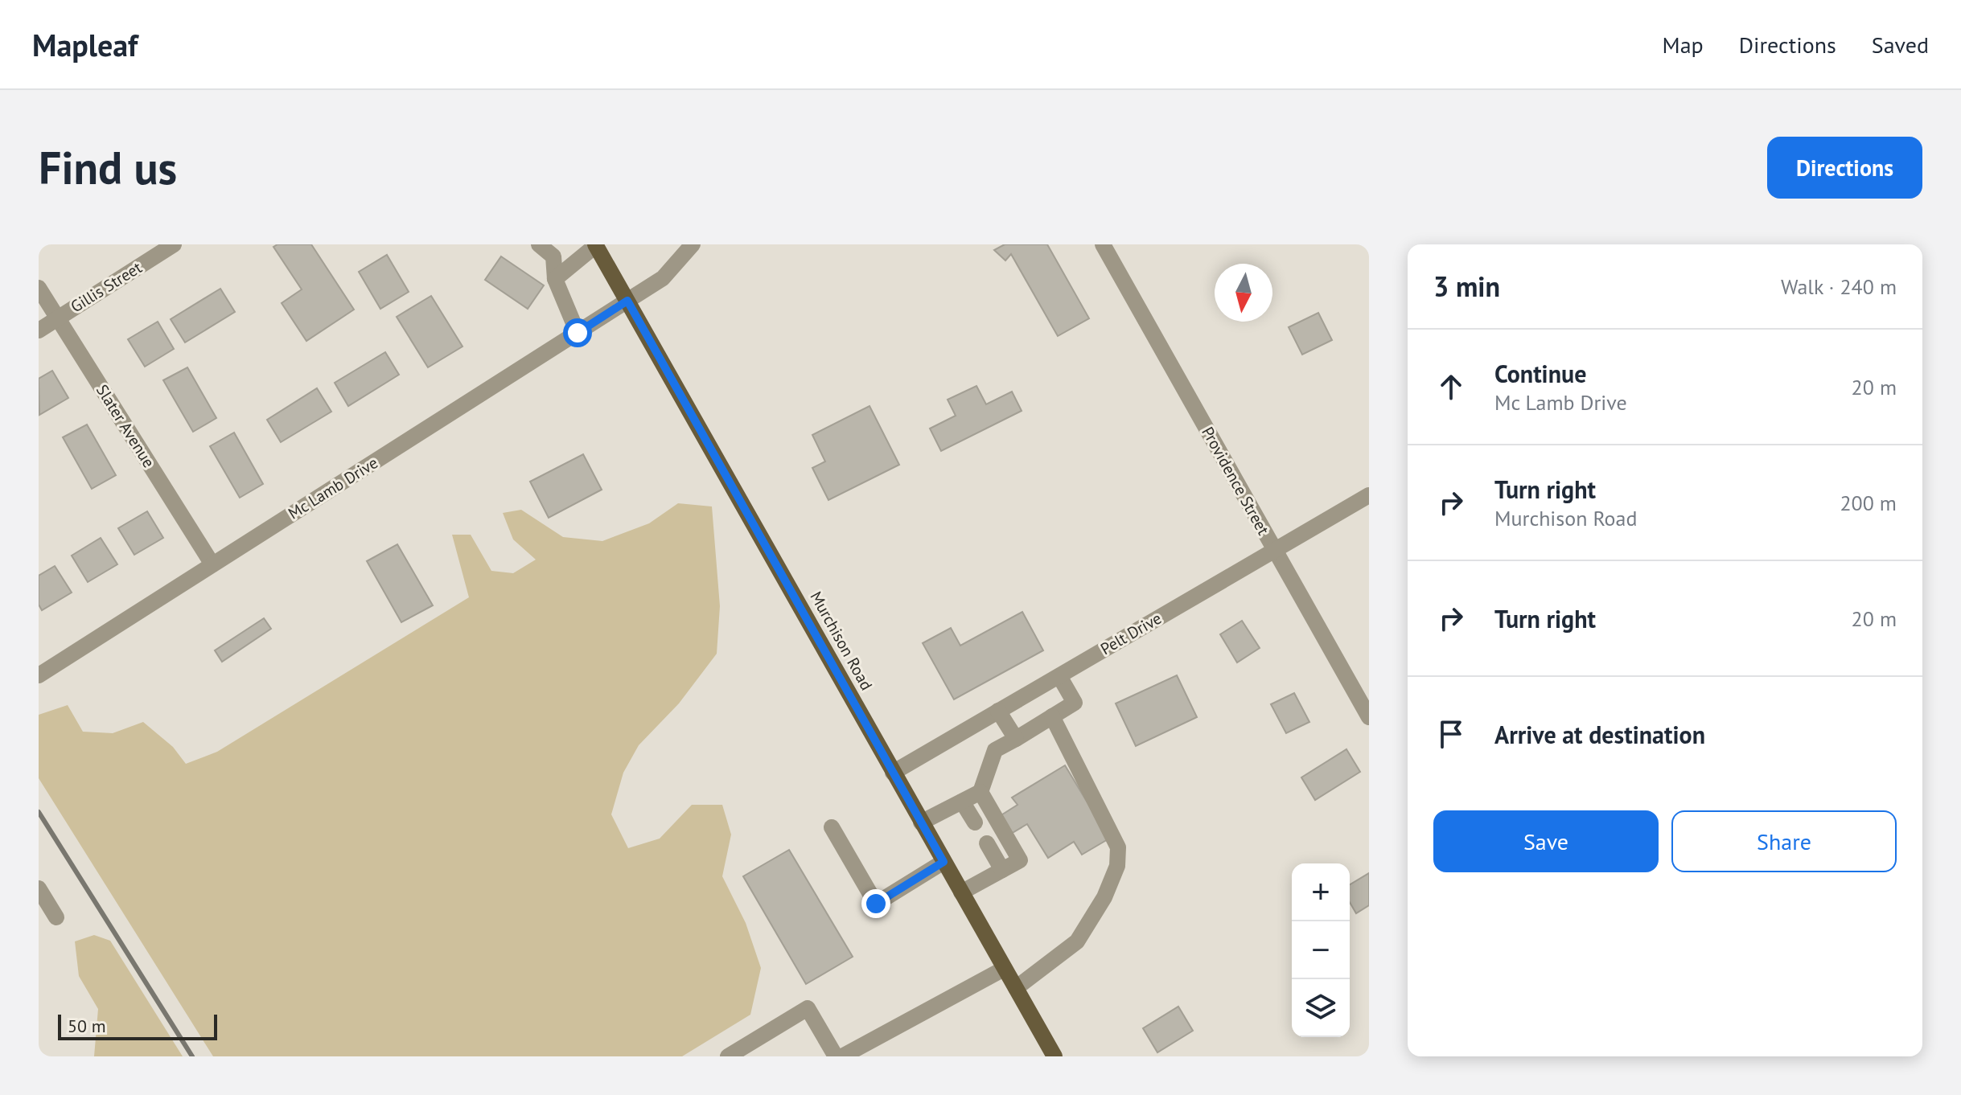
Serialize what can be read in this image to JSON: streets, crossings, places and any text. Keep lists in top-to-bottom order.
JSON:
{
  "streets": {
    "main road": ["Murchison Road"],
    "street": [
      "Gillis Street",
      "Slater Avenue",
      "Providence Street",
      "Mc Lamb Drive",
      "Pelt Drive"
    ]
  },
  "crossings": [
    ["Gillis Street", "Slater Avenue"],
    ["Slater Avenue", "Mc Lamb Drive"],
    ["Providence Street", "Pelt Drive"],
    ["Mc Lamb Drive", "Murchison Road"],
    ["Pelt Drive", "Murchison Road"]
  ],
  "scale_bar": "50 m",
  "north": "bottom",
  "page": {
    "header": "Mapleaf",
    "nav": ["Map", "Directions", "Saved"],
    "buttons": [
      "Directions",
      ["Save", "Share"]
    ],
    "title": "Find us",
    "heading": ["3 min", "Walk · 240 m"],
    "list": [
      ["Continue", "Mc Lamb Drive", "20 m"],
      ["Turn right", "Murchison Road", "200 m"],
      ["Turn right", "20 m"],
      "Arrive at destination"
    ],
    "map_buttons": ["+", "−"],
    "scale": "50 m"
  }
}
